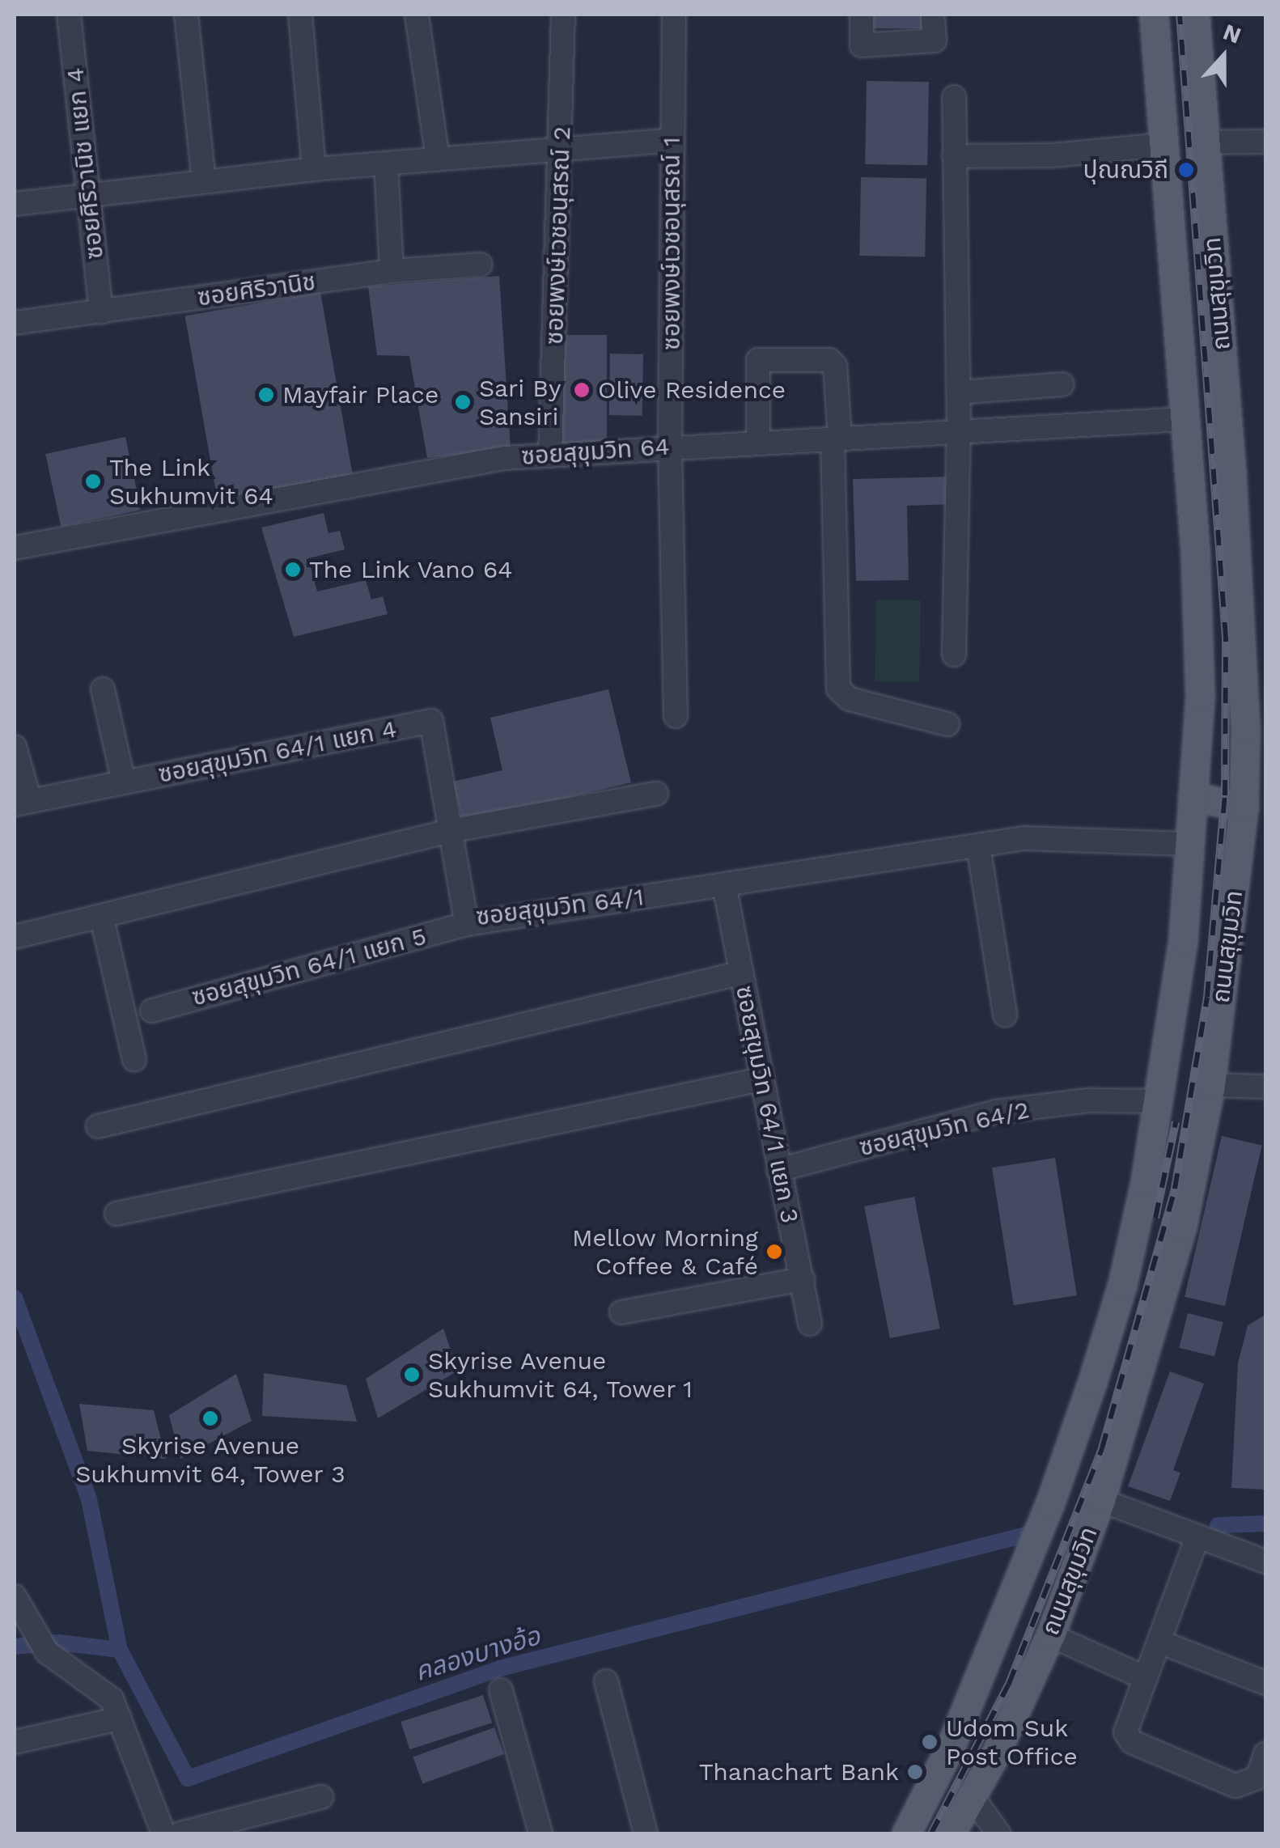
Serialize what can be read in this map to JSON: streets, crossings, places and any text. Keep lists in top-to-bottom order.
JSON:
{
  "streets": {
    "main road": ["ถนนสุขุมวิท"],
    "street": [
      "ซอยศิริวานิช แยก 4",
      "ซอยพงษ์เวชอนุสรณ์ 2",
      "ซอยพงษ์เวชอนุสรณ์ 1",
      "ซอยศิริวานิช",
      "ซอยสุขุมวิท 64",
      "ซอยสุขุมวิท 64/1 แยก 4",
      "ซอยสุขุมวิท 64/1",
      "ซอยสุขุมวิท 64/1 แยก 5",
      "ซอยสุขุมวิท 64/1 แยก 3",
      "ซอยสุขุมวิท 64/2"
    ]
  },
  "crossings": [
    ["ซอยศิริวานิช แยก 4", "ซอยศิริวานิช"],
    ["ซอยพงษ์เวชอนุสรณ์ 2", "ซอยสุขุมวิท 64"],
    ["ซอยพงษ์เวชอนุสรณ์ 1", "ซอยสุขุมวิท 64"],
    ["ถนนสุขุมวิท", "ซอยสุขุมวิท 64"],
    ["ถนนสุขุมวิท", "ซอยสุขุมวิท 64/1"],
    ["ถนนสุขุมวิท", "ซอยสุขุมวิท 64/2"],
    ["ซอยสุขุมวิท 64/1 แยก 4", "ซอยสุขุมวิท 64/1"],
    ["ซอยสุขุมวิท 64/1", "ซอยสุขุมวิท 64/1 แยก 5"],
    ["ซอยสุขุมวิท 64/1", "ซอยสุขุมวิท 64/1 แยก 3"],
    ["ซอยสุขุมวิท 64/1 แยก 3", "ซอยสุขุมวิท 64/2"]
  ],
  "water": ["คลองบางอ้อ"],
  "places": [
    "ปุณณวิถี",
    "Olive Residence",
    "Mayfair Place",
    "Sari By Sansiri",
    "The Link Sukhumvit 64",
    "The Link Vano 64",
    "Mellow Morning Coffee & Café",
    "Skyrise Avenue Sukhumvit 64, Tower 1",
    "Skyrise Avenue Sukhumvit 64, Tower 3",
    "Udom Suk Post Office",
    "Thanachart Bank"
  ],
  "north": "top"
}
